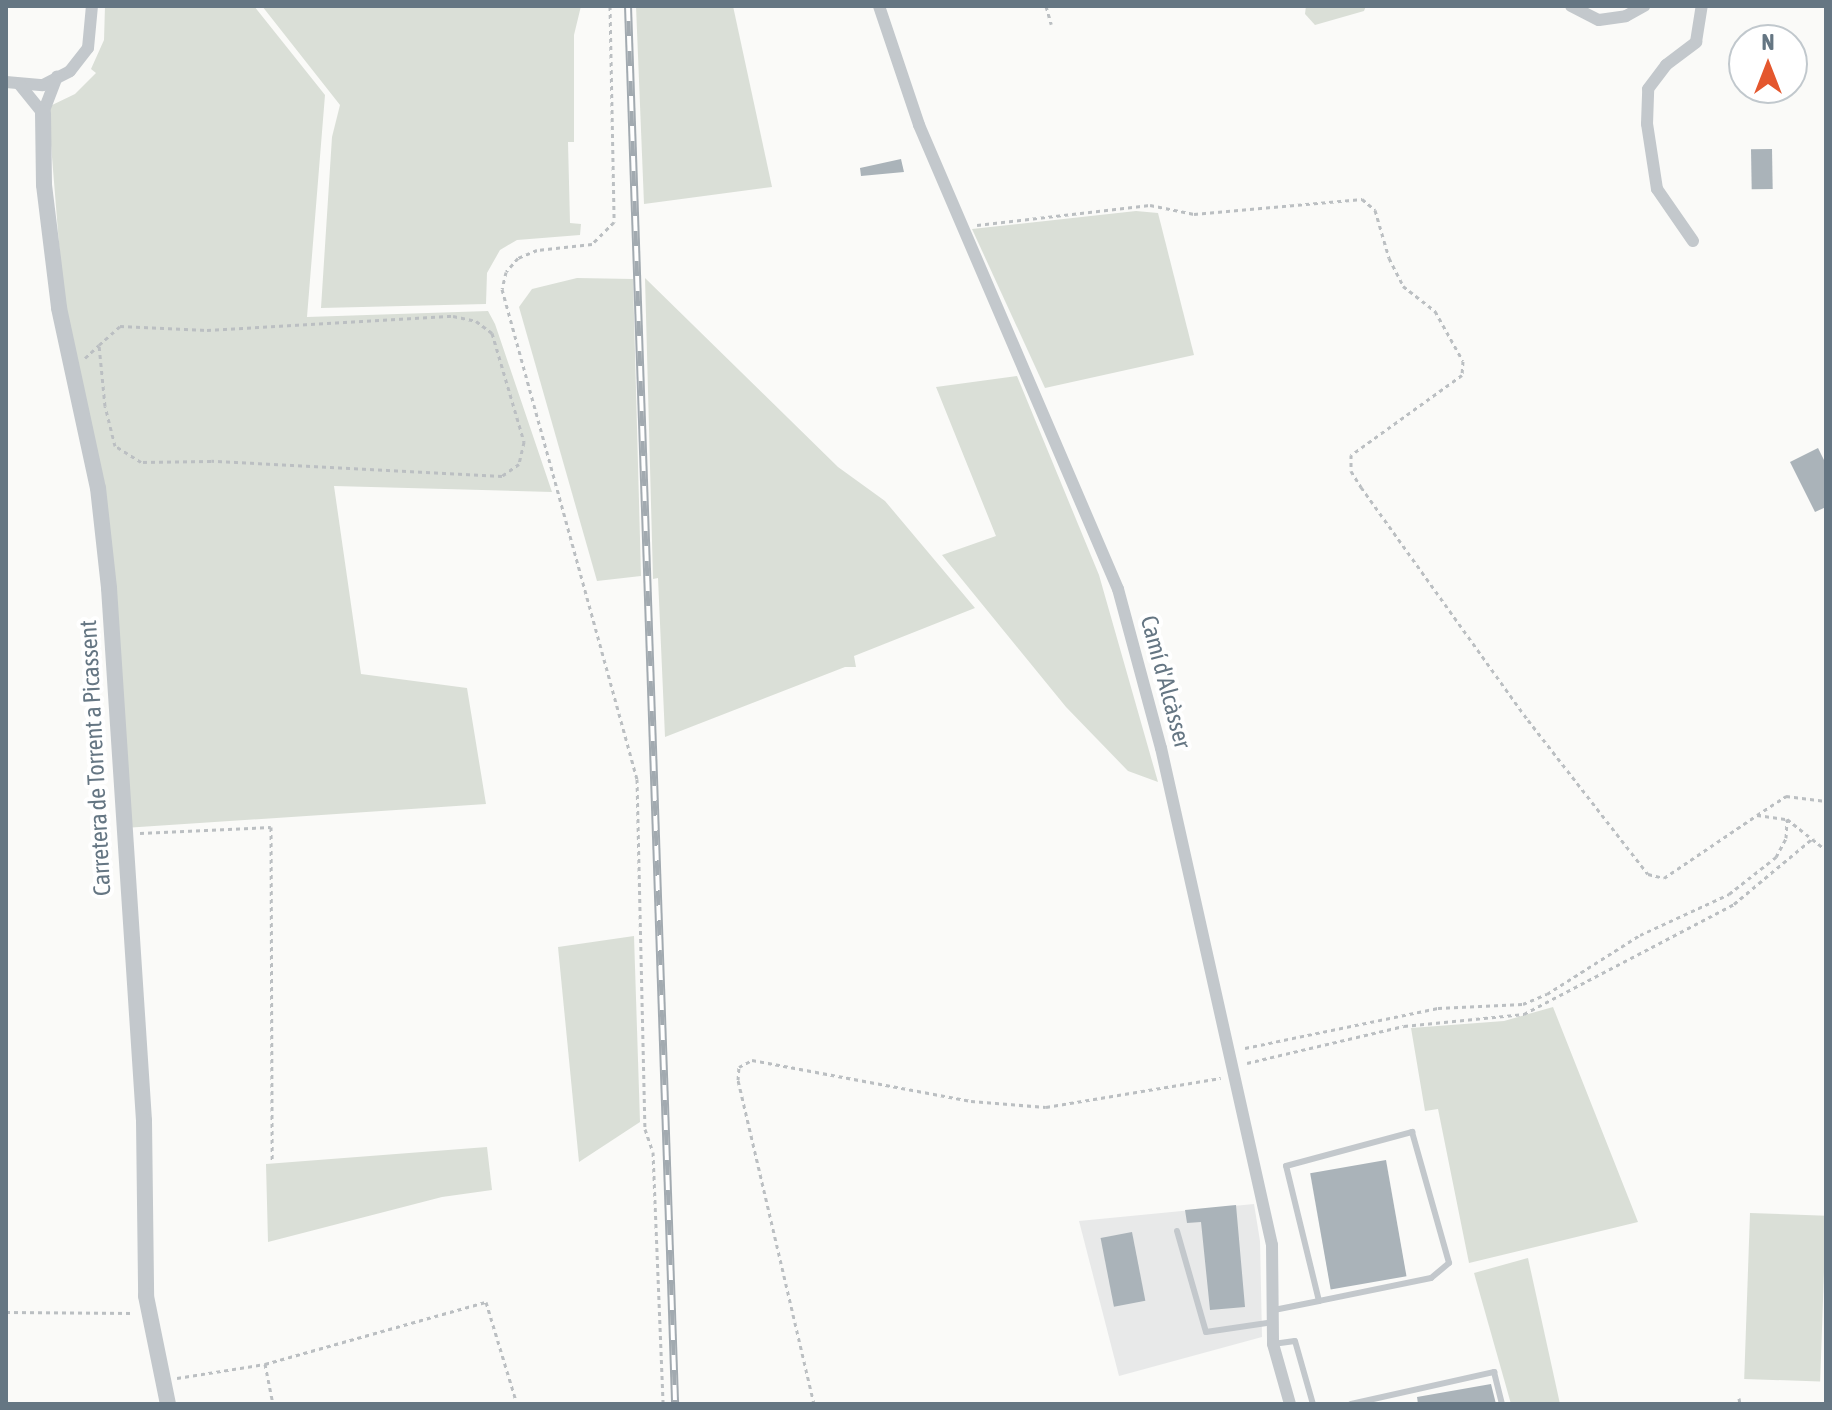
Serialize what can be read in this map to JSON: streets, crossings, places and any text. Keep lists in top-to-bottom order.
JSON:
{
  "streets": {
    "street": ["Camí d'Alcàsser", "Carretera de Torrent a Picassent"]
  },
  "north": "top"
}
